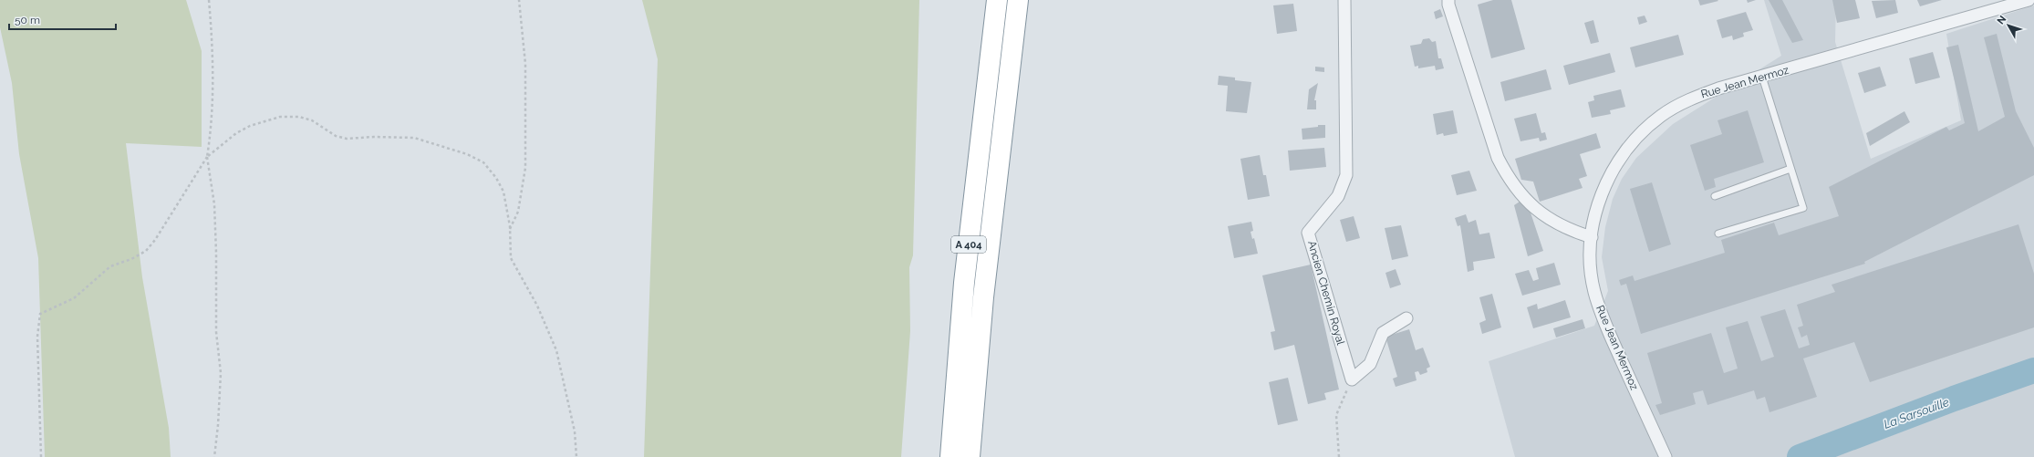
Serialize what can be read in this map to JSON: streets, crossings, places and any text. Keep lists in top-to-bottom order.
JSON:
{
  "streets": {
    "highway": ["A 404"],
    "street": ["Rue Jean Mermoz", "Ancien Chemin Royal"]
  },
  "water": ["La Sarsouille"],
  "scale_bar": "50 m",
  "north": "top left"
}
